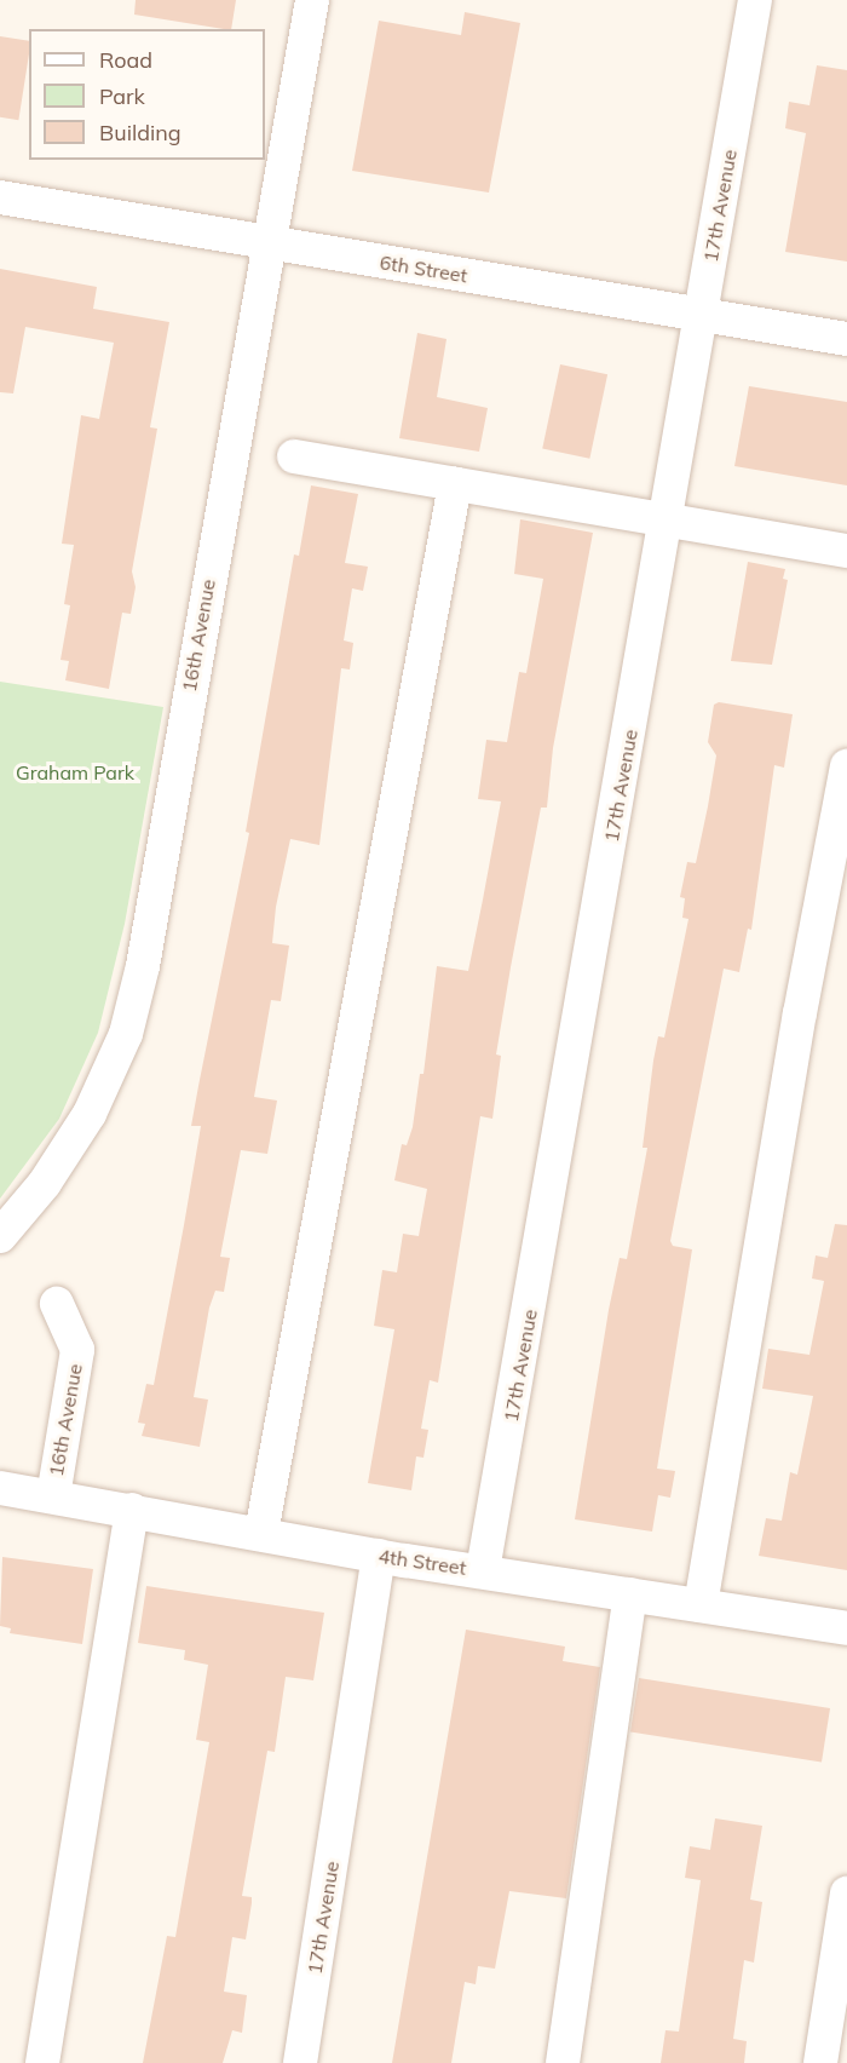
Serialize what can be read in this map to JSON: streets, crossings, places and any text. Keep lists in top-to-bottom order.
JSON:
{
  "streets": {
    "street": [
      "17th Avenue",
      "6th Street",
      "16th Avenue",
      "4th Street"
    ]
  },
  "crossings": [
    ["17th Avenue", "6th Street"],
    ["17th Avenue", "4th Street"],
    ["6th Street", "16th Avenue"],
    ["16th Avenue", "4th Street"]
  ],
  "parks": ["Graham Park"],
  "legend": ["Road", "Park", "Building"]
}
